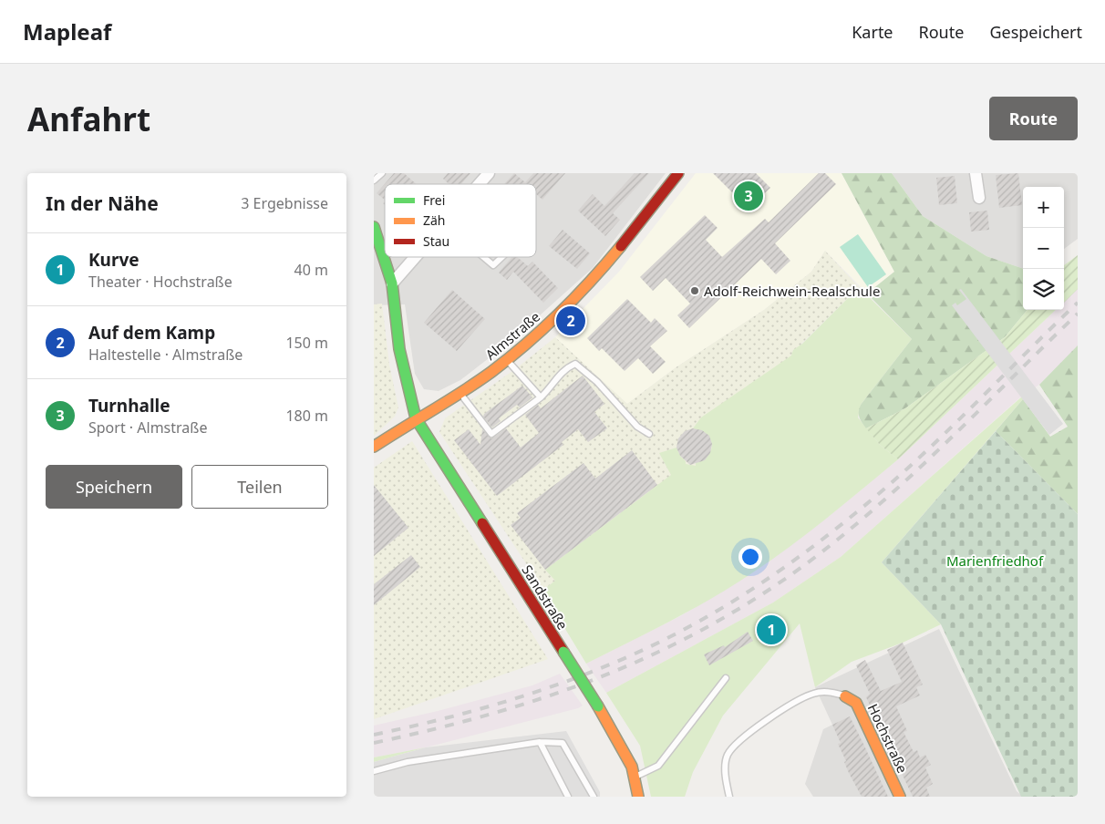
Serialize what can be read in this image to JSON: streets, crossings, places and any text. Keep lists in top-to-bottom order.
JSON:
{
  "streets": {
    "street": ["Almstraße", "Sandstraße", "Hochstraße"]
  },
  "crossings": [
    ["Almstraße", "Sandstraße"]
  ],
  "parks": ["Marienfriedhof"],
  "places": ["Adolf-Reichwein-Realschule"],
  "legend": ["Frei", "Zäh", "Stau"],
  "page": {
    "header": "Mapleaf",
    "nav": ["Karte", "Route", "Gespeichert"],
    "buttons": [
      "Route",
      ["Speichern", "Teilen"]
    ],
    "title": "Anfahrt",
    "heading": ["In der Nähe", "3 Ergebnisse"],
    "pins": ["3", "2", "1"],
    "map_buttons": ["+", "−"],
    "list": [
      {
        "mark": "1",
        "name": "Kurve",
        "note": "Theater · Hochstraße",
        "value": "40 m"
      },
      {
        "mark": "2",
        "name": "Auf dem Kamp",
        "note": "Haltestelle · Almstraße",
        "value": "150 m"
      },
      {
        "mark": "3",
        "name": "Turnhalle",
        "note": "Sport · Almstraße",
        "value": "180 m"
      }
    ]
  }
}
